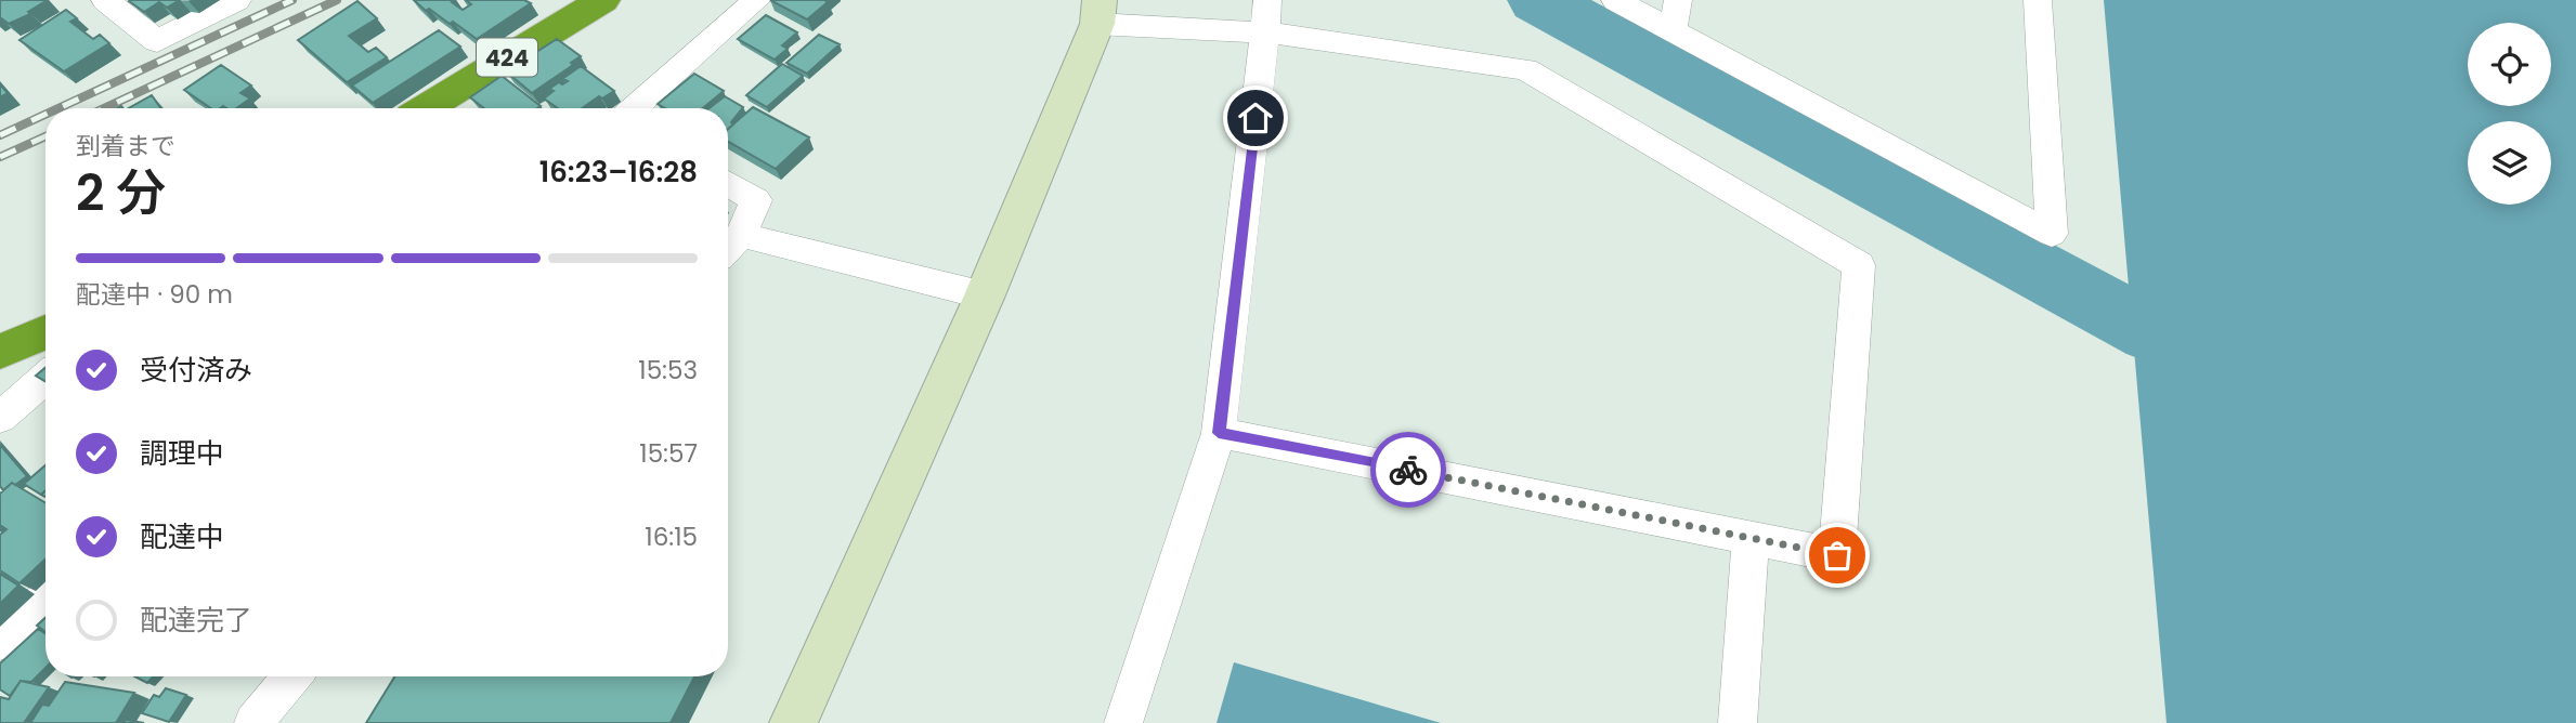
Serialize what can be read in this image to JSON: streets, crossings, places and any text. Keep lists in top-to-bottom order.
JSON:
{
  "streets": {
    "highway": ["424"]
  },
  "page": {
    "heading": ["2 分", "到着まで", "16:23–16:28"],
    "bar": "配達中 · 90 m",
    "list": [
      ["受付済み", "15:53"],
      ["調理中", "15:57"],
      ["配達中", "16:15"],
      "配達完了"
    ]
  }
}
